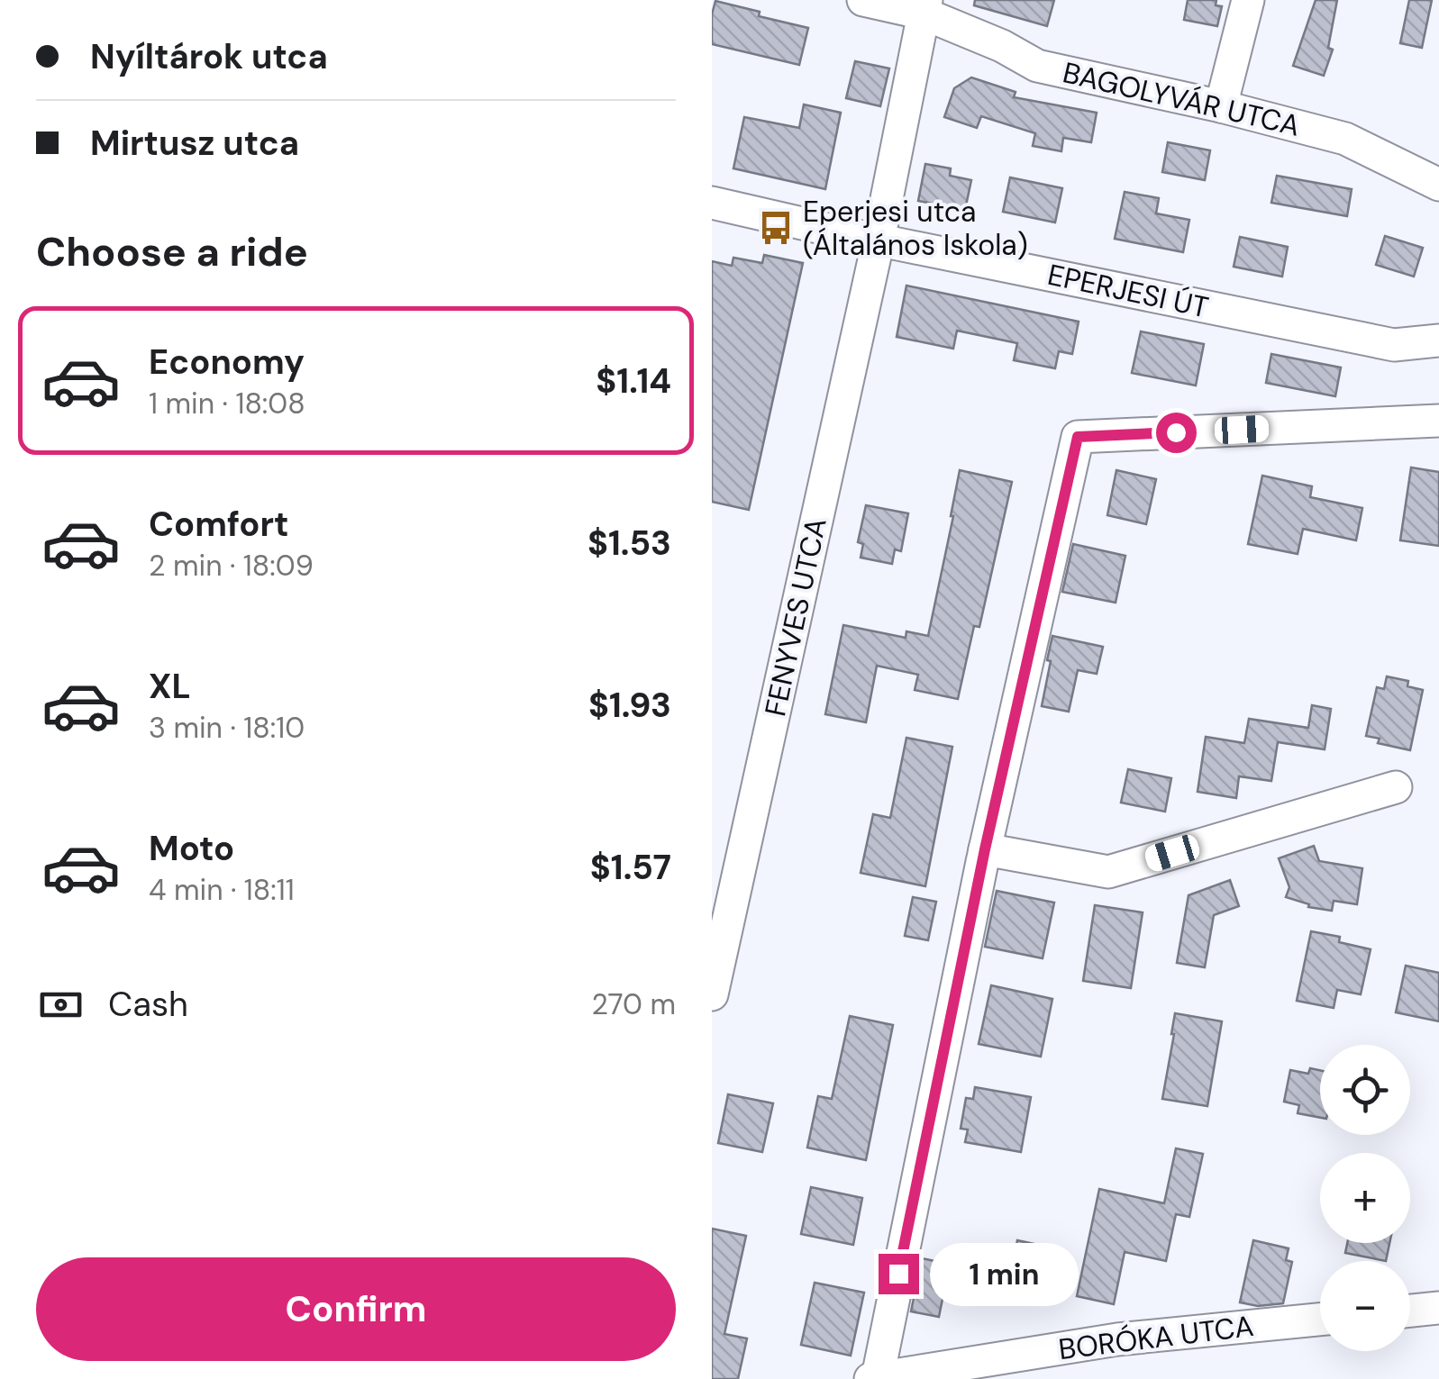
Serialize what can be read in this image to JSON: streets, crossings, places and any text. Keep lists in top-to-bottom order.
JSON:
{
  "streets": {
    "street": [
      "BAGOLYVÁR UTCA",
      "EPERJESI ÚT",
      "FENYVES UTCA",
      "BORÓKA UTCA"
    ]
  },
  "crossings": [
    ["BAGOLYVÁR UTCA", "FENYVES UTCA"],
    ["EPERJESI ÚT", "FENYVES UTCA"]
  ],
  "places": {
    "bus stop": ["Eperjesi utca (Általános Iskola)"]
  },
  "page": {
    "banner": ["Nyíltárok utca", "Mirtusz utca"],
    "heading": "Choose a ride",
    "list": [
      {
        "name": "Economy",
        "note": "1 min · 18:08",
        "value": "$1.14"
      },
      {
        "name": "Comfort",
        "note": "2 min · 18:09",
        "value": "$1.53"
      },
      {
        "name": "XL",
        "note": "3 min · 18:10",
        "value": "$1.93"
      },
      {
        "name": "Moto",
        "note": "4 min · 18:11",
        "value": "$1.57"
      }
    ],
    "pay": ["Cash", "270 m"],
    "map_buttons": ["+", "−"],
    "buttons": "Confirm",
    "bubble": "1 min"
  }
}
